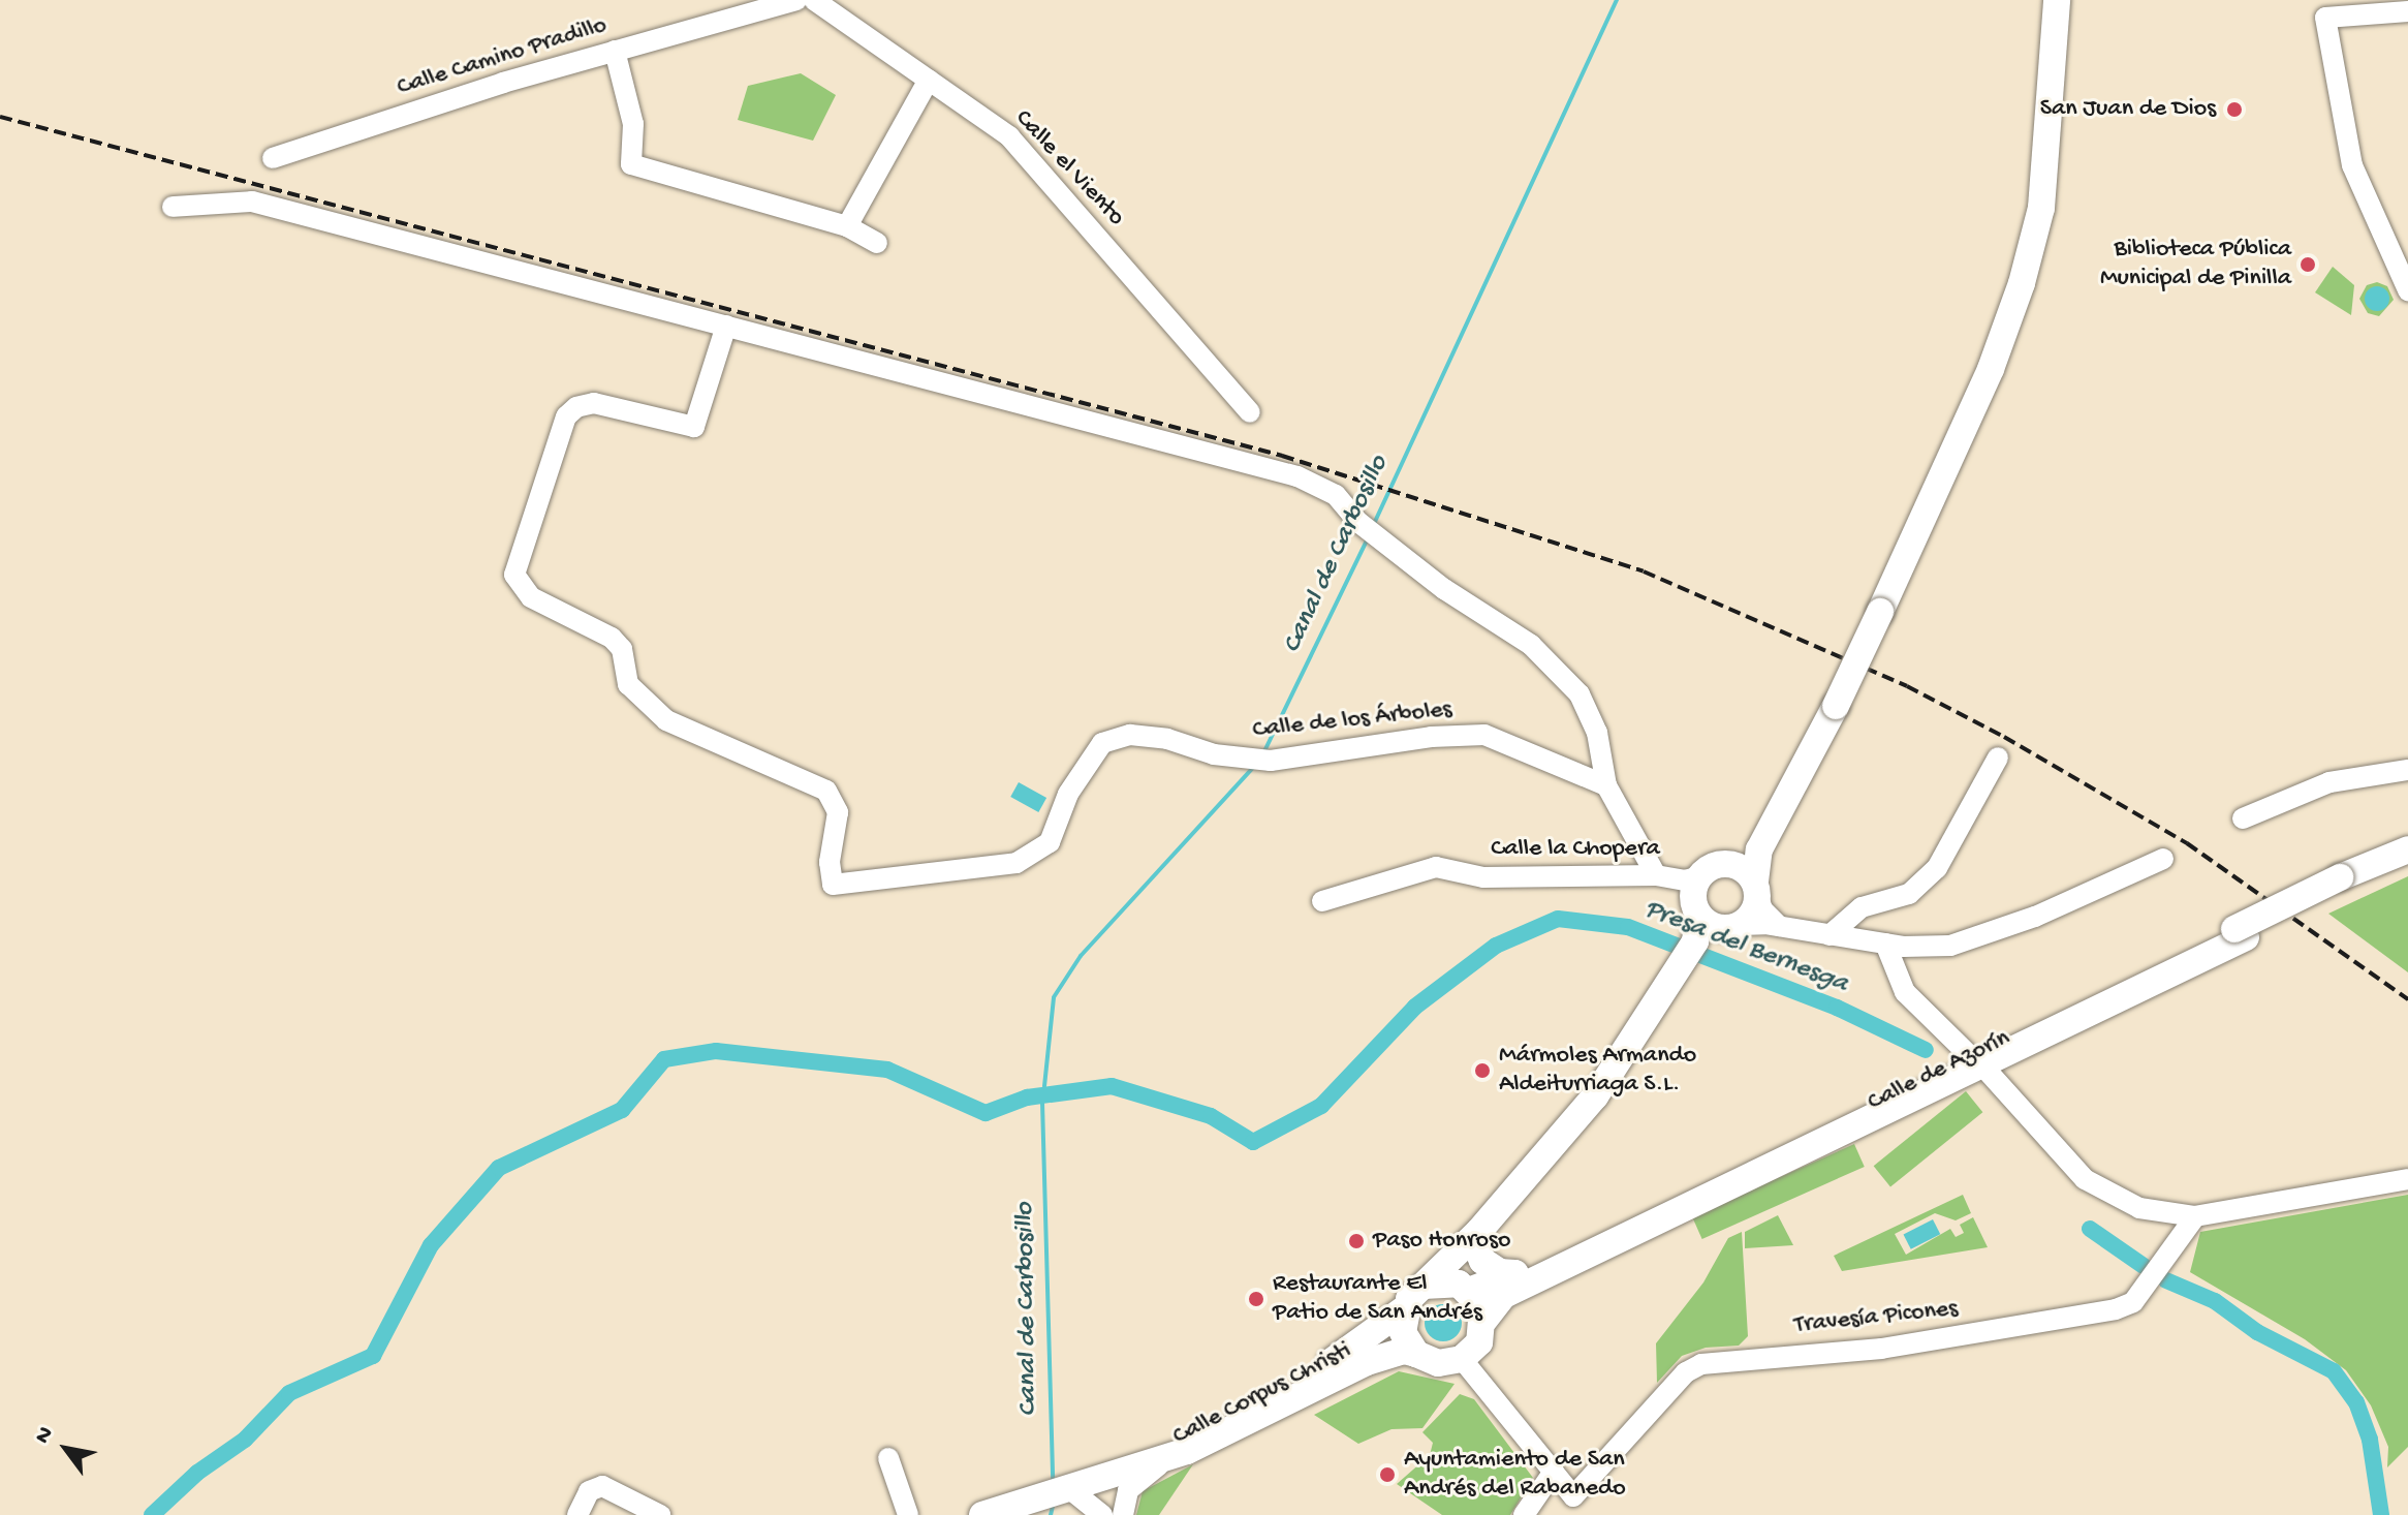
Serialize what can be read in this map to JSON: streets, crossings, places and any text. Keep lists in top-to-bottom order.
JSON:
{
  "streets": {
    "main road": ["Calle de Azorín", "Calle Corpus Christi"],
    "street": [
      "Calle Camino Pradillo",
      "Calle el Viento",
      "Calle de los Árboles",
      "Calle la Chopera",
      "Travesía Picones"
    ]
  },
  "crossings": [
    ["Calle de Azorín", "Calle Corpus Christi"]
  ],
  "water": ["Canal de Carbosillo", "Presa del Bernesga"],
  "places": [
    "San Juan de Dios",
    "Biblioteca Pública Municipal de Pinilla",
    "Mármoles Armando Aldeiturriaga S.L.",
    "Paso Honroso",
    "Restaurante El Patio de San Andrés",
    "Ayuntamiento de San Andrés del Rabanedo"
  ],
  "north": "top left"
}
